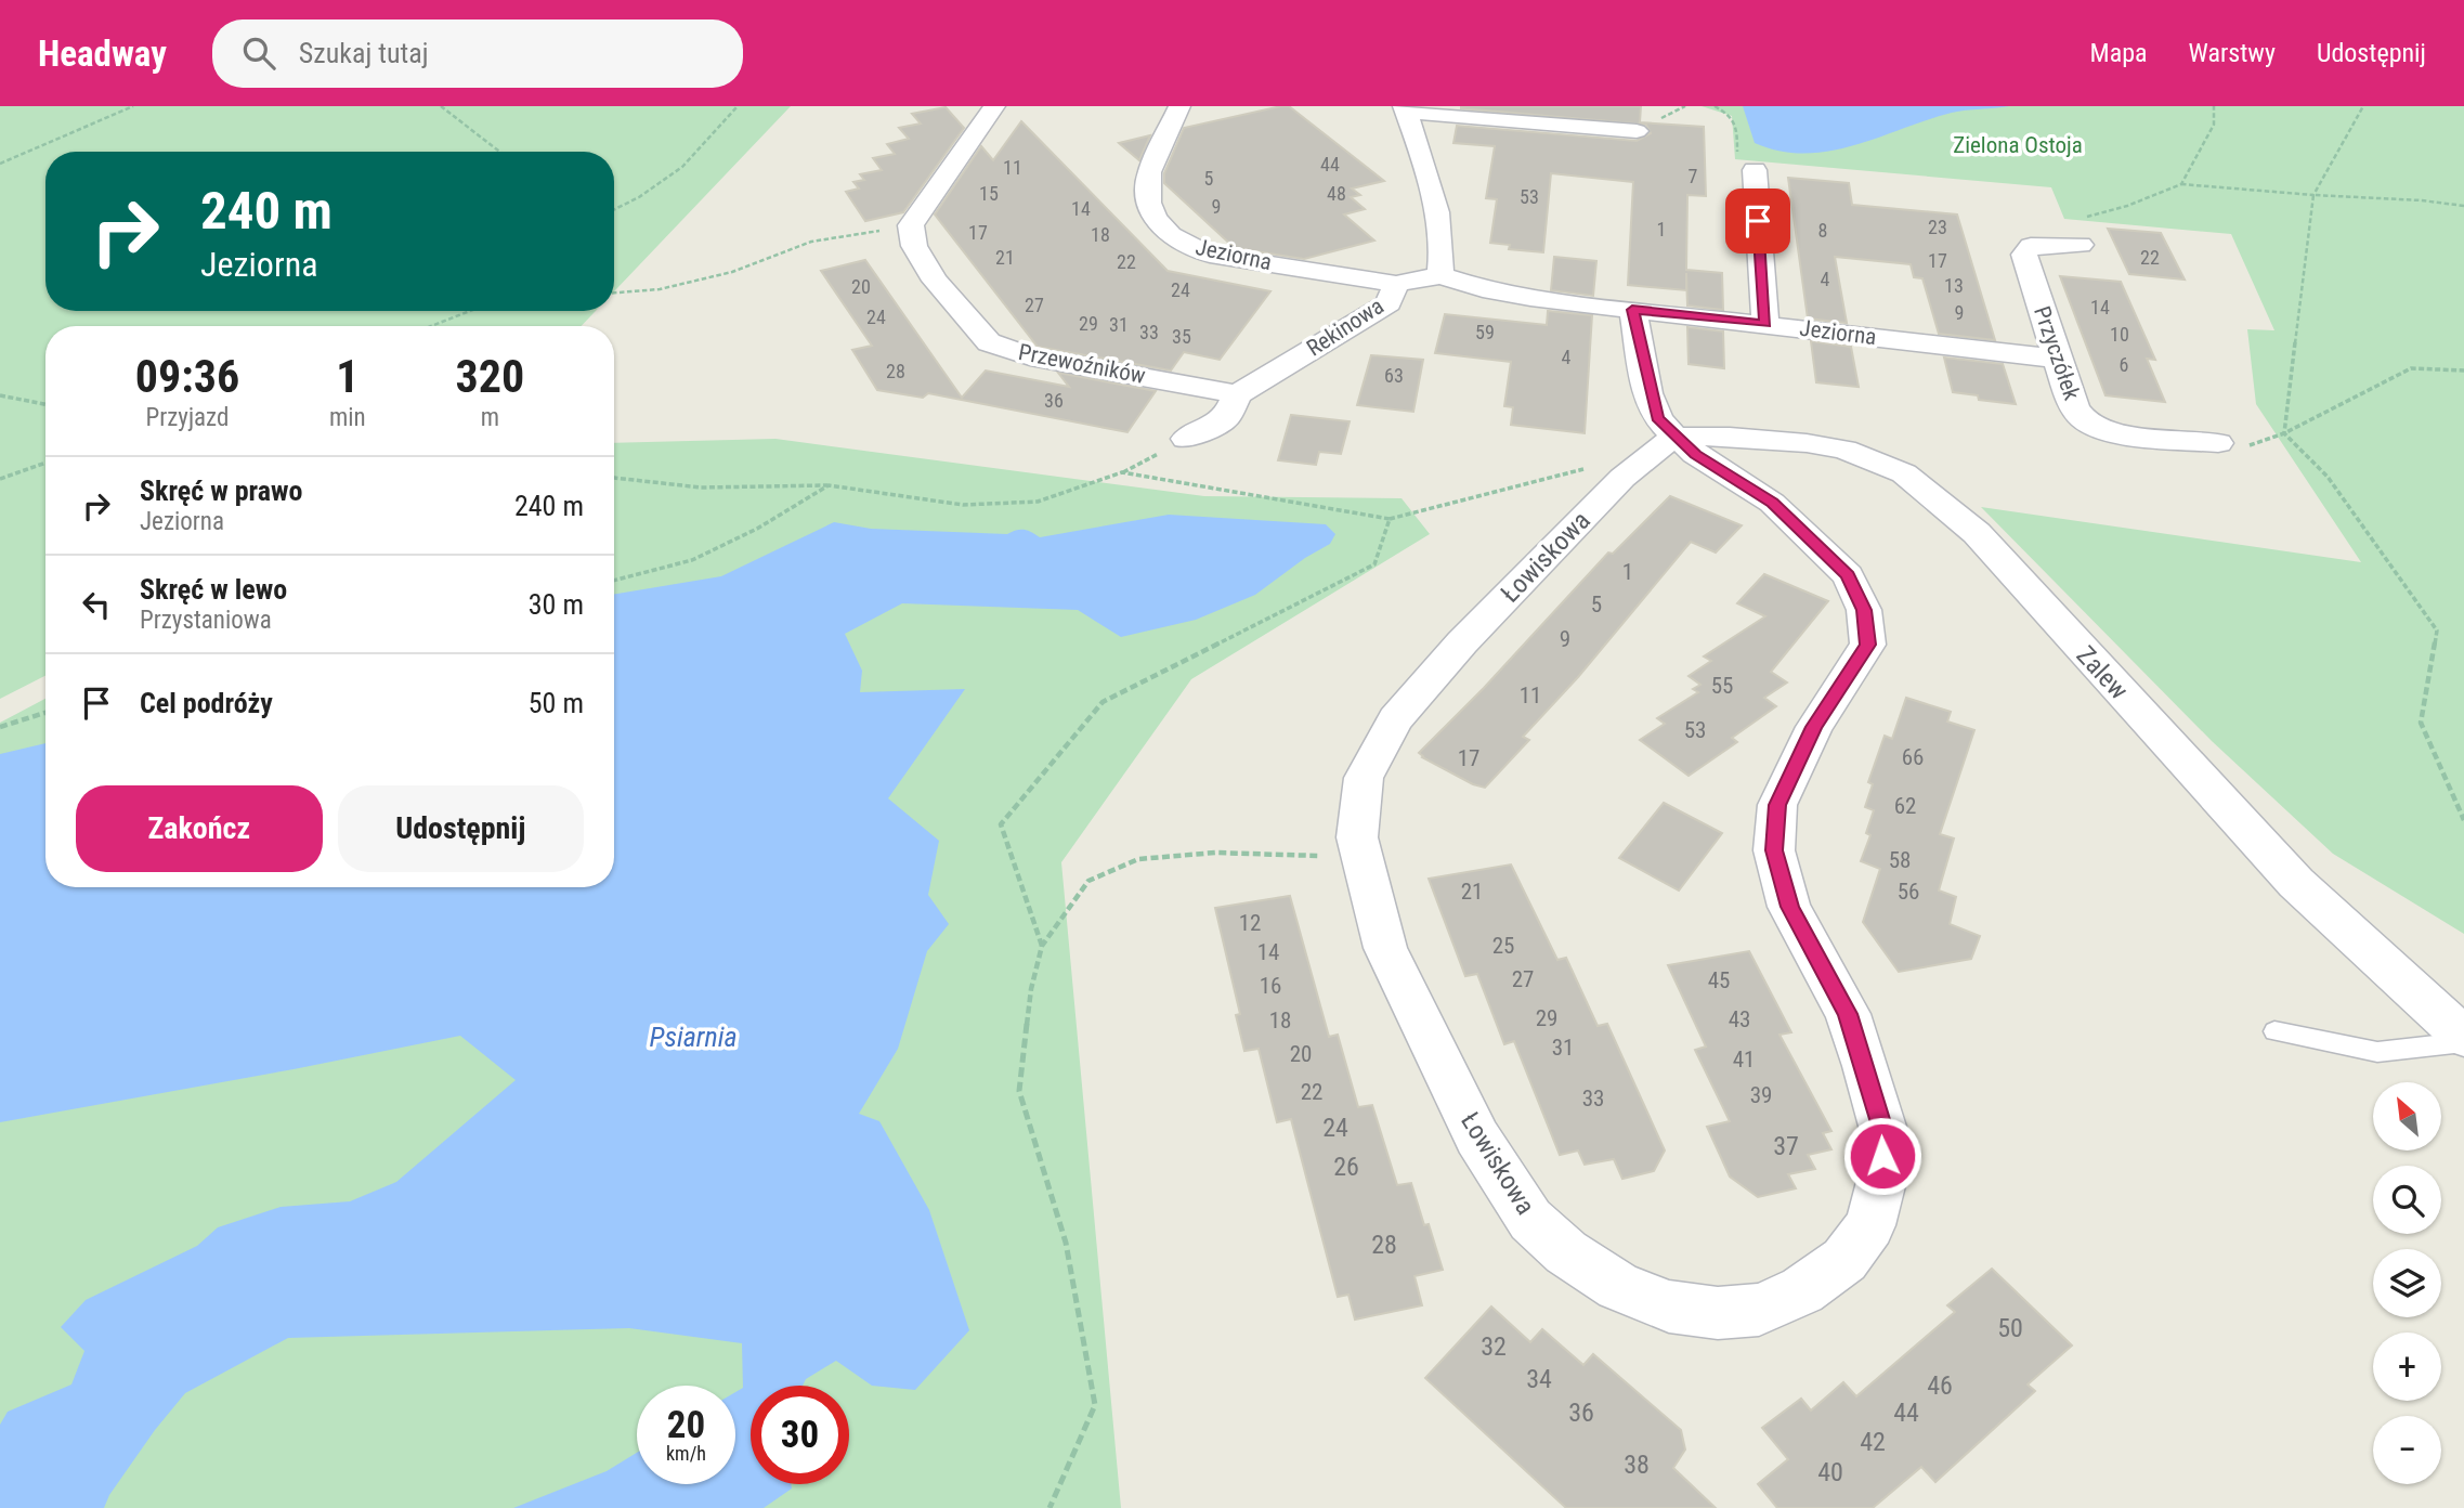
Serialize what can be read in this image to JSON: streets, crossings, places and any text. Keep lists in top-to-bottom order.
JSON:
{
  "streets": {
    "street": [
      "Jeziorna",
      "Rekinowa",
      "Przyczółek",
      "Przewoźników",
      "Łowiskowa",
      "Zalew"
    ]
  },
  "crossings": [
    ["Jeziorna", "Rekinowa"],
    ["Jeziorna", "Przyczółek"],
    ["Jeziorna", "Łowiskowa"],
    ["Rekinowa", "Przewoźników"],
    ["Łowiskowa", "Zalew"]
  ],
  "water": ["Psiarnia"],
  "parks": ["Zielona Ostoja"],
  "house_numbers": [
    "44",
    "11",
    "7",
    "5",
    "15",
    "48",
    "53",
    "9",
    "14",
    "23",
    "1",
    "8",
    "17",
    "18",
    "21",
    "22",
    "17",
    "22",
    "4",
    "13",
    "20",
    "24",
    "27",
    "14",
    "9",
    "24",
    "29",
    "31",
    "33",
    "59",
    "10",
    "35",
    "4",
    "6",
    "28",
    "63",
    "36",
    "1",
    "5",
    "9",
    "55",
    "11",
    "53",
    "66",
    "17",
    "62",
    "58",
    "21",
    "56",
    "12",
    "25",
    "14",
    "27",
    "45",
    "16",
    "29",
    "43",
    "18",
    "31",
    "20",
    "41",
    "22",
    "39",
    "33",
    "24",
    "37",
    "26",
    "28",
    "50",
    "32",
    "34",
    "46",
    "36",
    "44",
    "42",
    "38",
    "40"
  ],
  "north": "top left",
  "page": {
    "header": "Headway",
    "search": "Szukaj tutaj",
    "nav": ["Mapa", "Warstwy", "Udostępnij"],
    "turn": ["240 m", "Jeziorna"],
    "eta": [
      "09:36",
      "Przyjazd",
      "1",
      "min",
      "320",
      "m"
    ],
    "list": [
      {
        "name": "Skręć w prawo",
        "note": "Jeziorna",
        "value": "240 m"
      },
      {
        "name": "Skręć w lewo",
        "note": "Przystaniowa",
        "value": "30 m"
      },
      {
        "name": "Cel podróży",
        "value": "50 m"
      }
    ],
    "buttons": ["Zakończ", "Udostępnij"],
    "map_buttons": ["+", "−"],
    "speed": "20 km/h",
    "limit": "30"
  }
}
